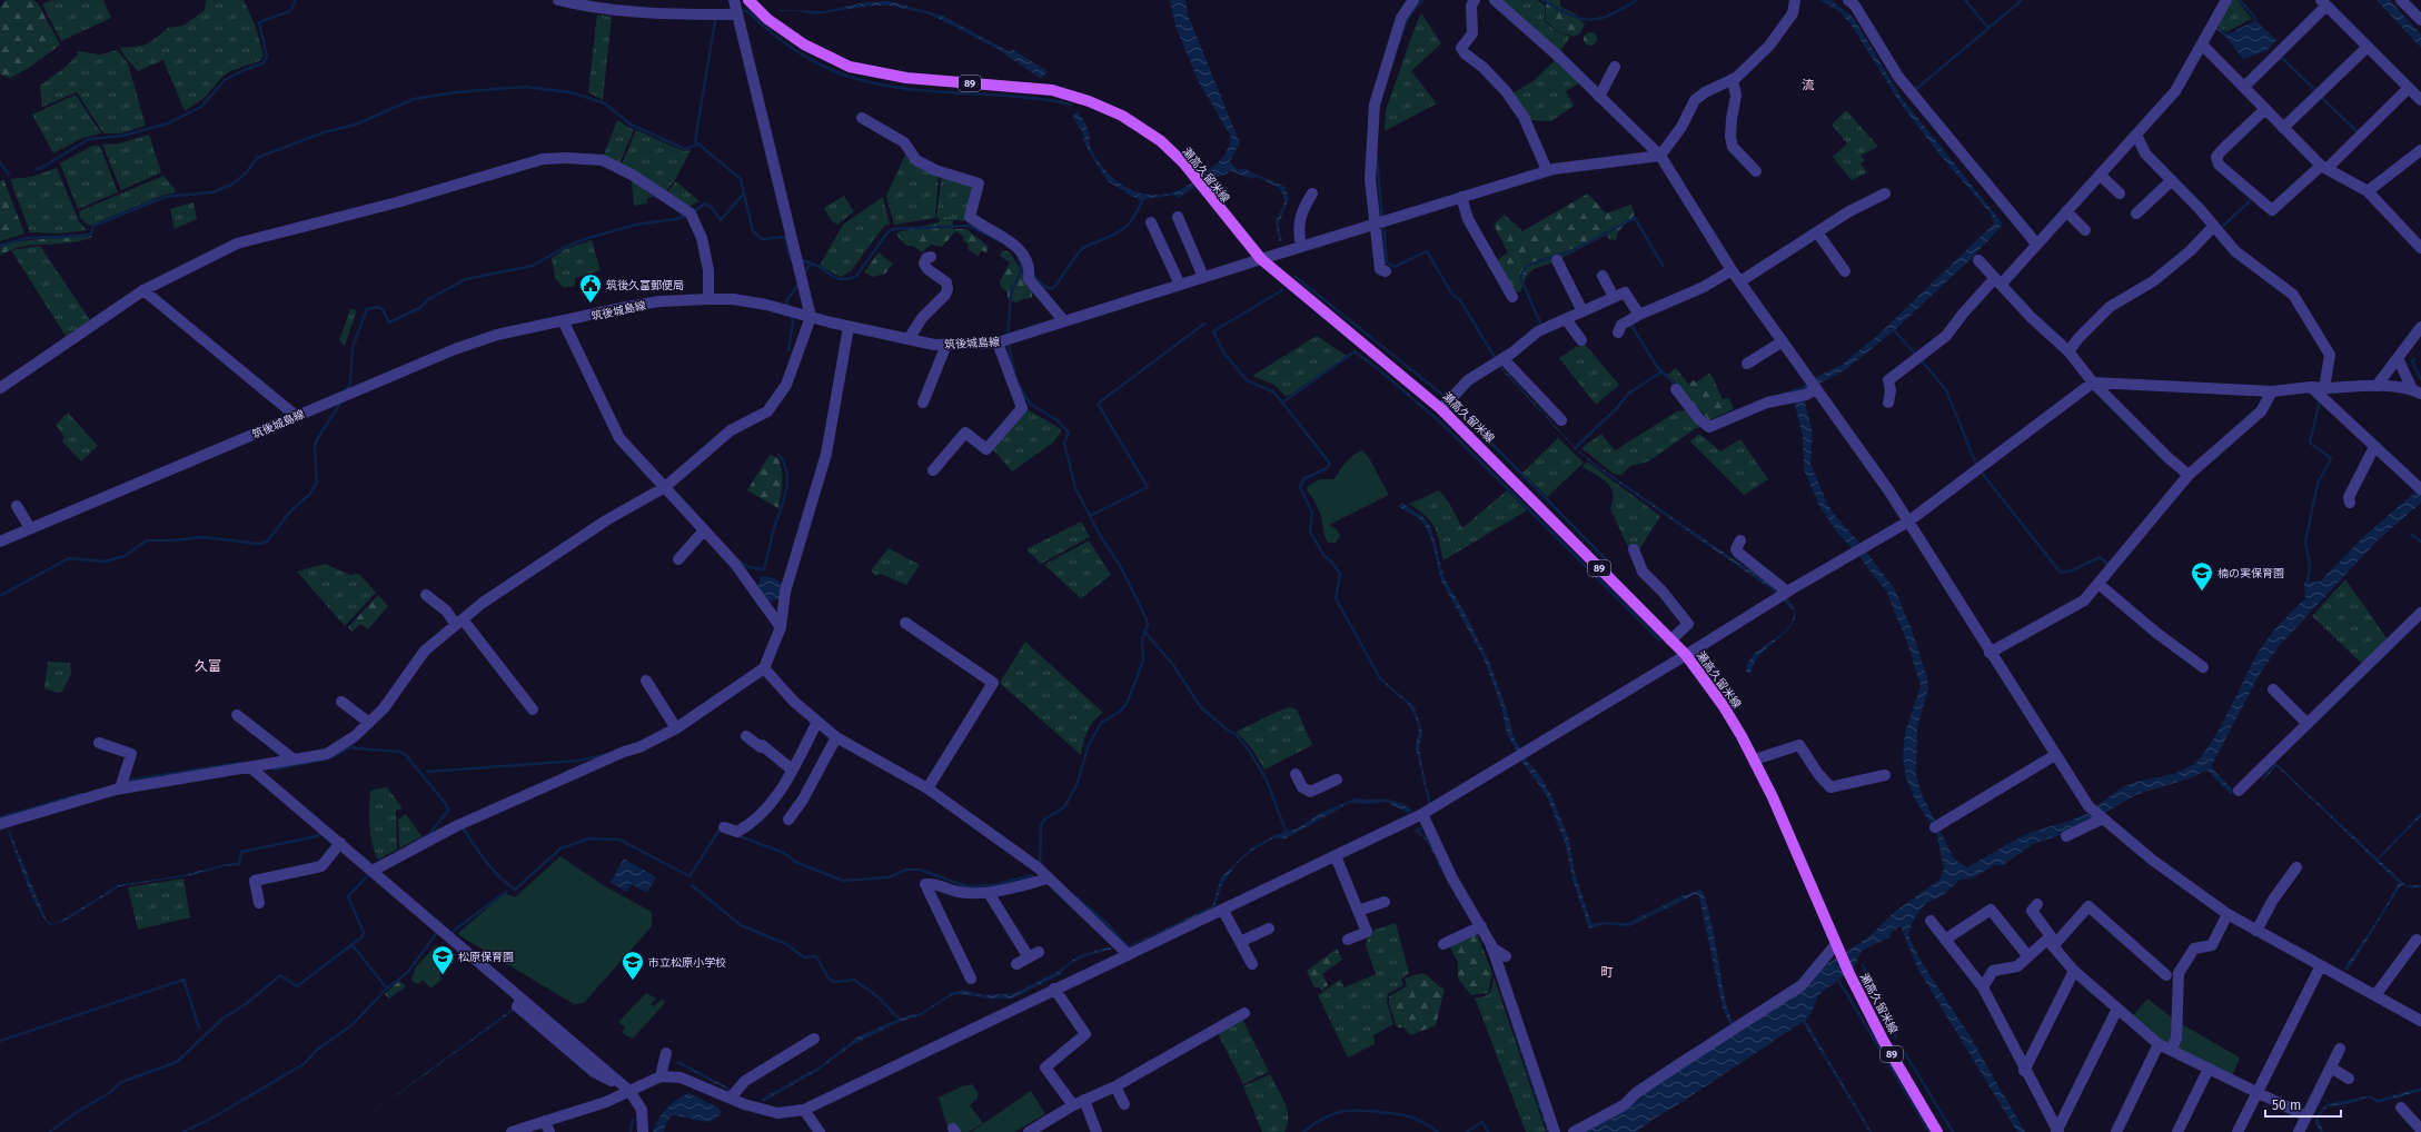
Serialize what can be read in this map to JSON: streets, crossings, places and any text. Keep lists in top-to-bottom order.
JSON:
{
  "streets": {
    "main road": ["89", "瀬高久留米線"],
    "street": ["筑後城島線"]
  },
  "crossings": [
    ["瀬高久留米線", "筑後城島線"]
  ],
  "districts": ["流", "久富", "町"],
  "places": {
    "public building": ["筑後久富郵便局"],
    "school or university": ["楠の実保育園", "松原保育園", "市立松原小学校"]
  },
  "scale_bar": "50 m"
}
